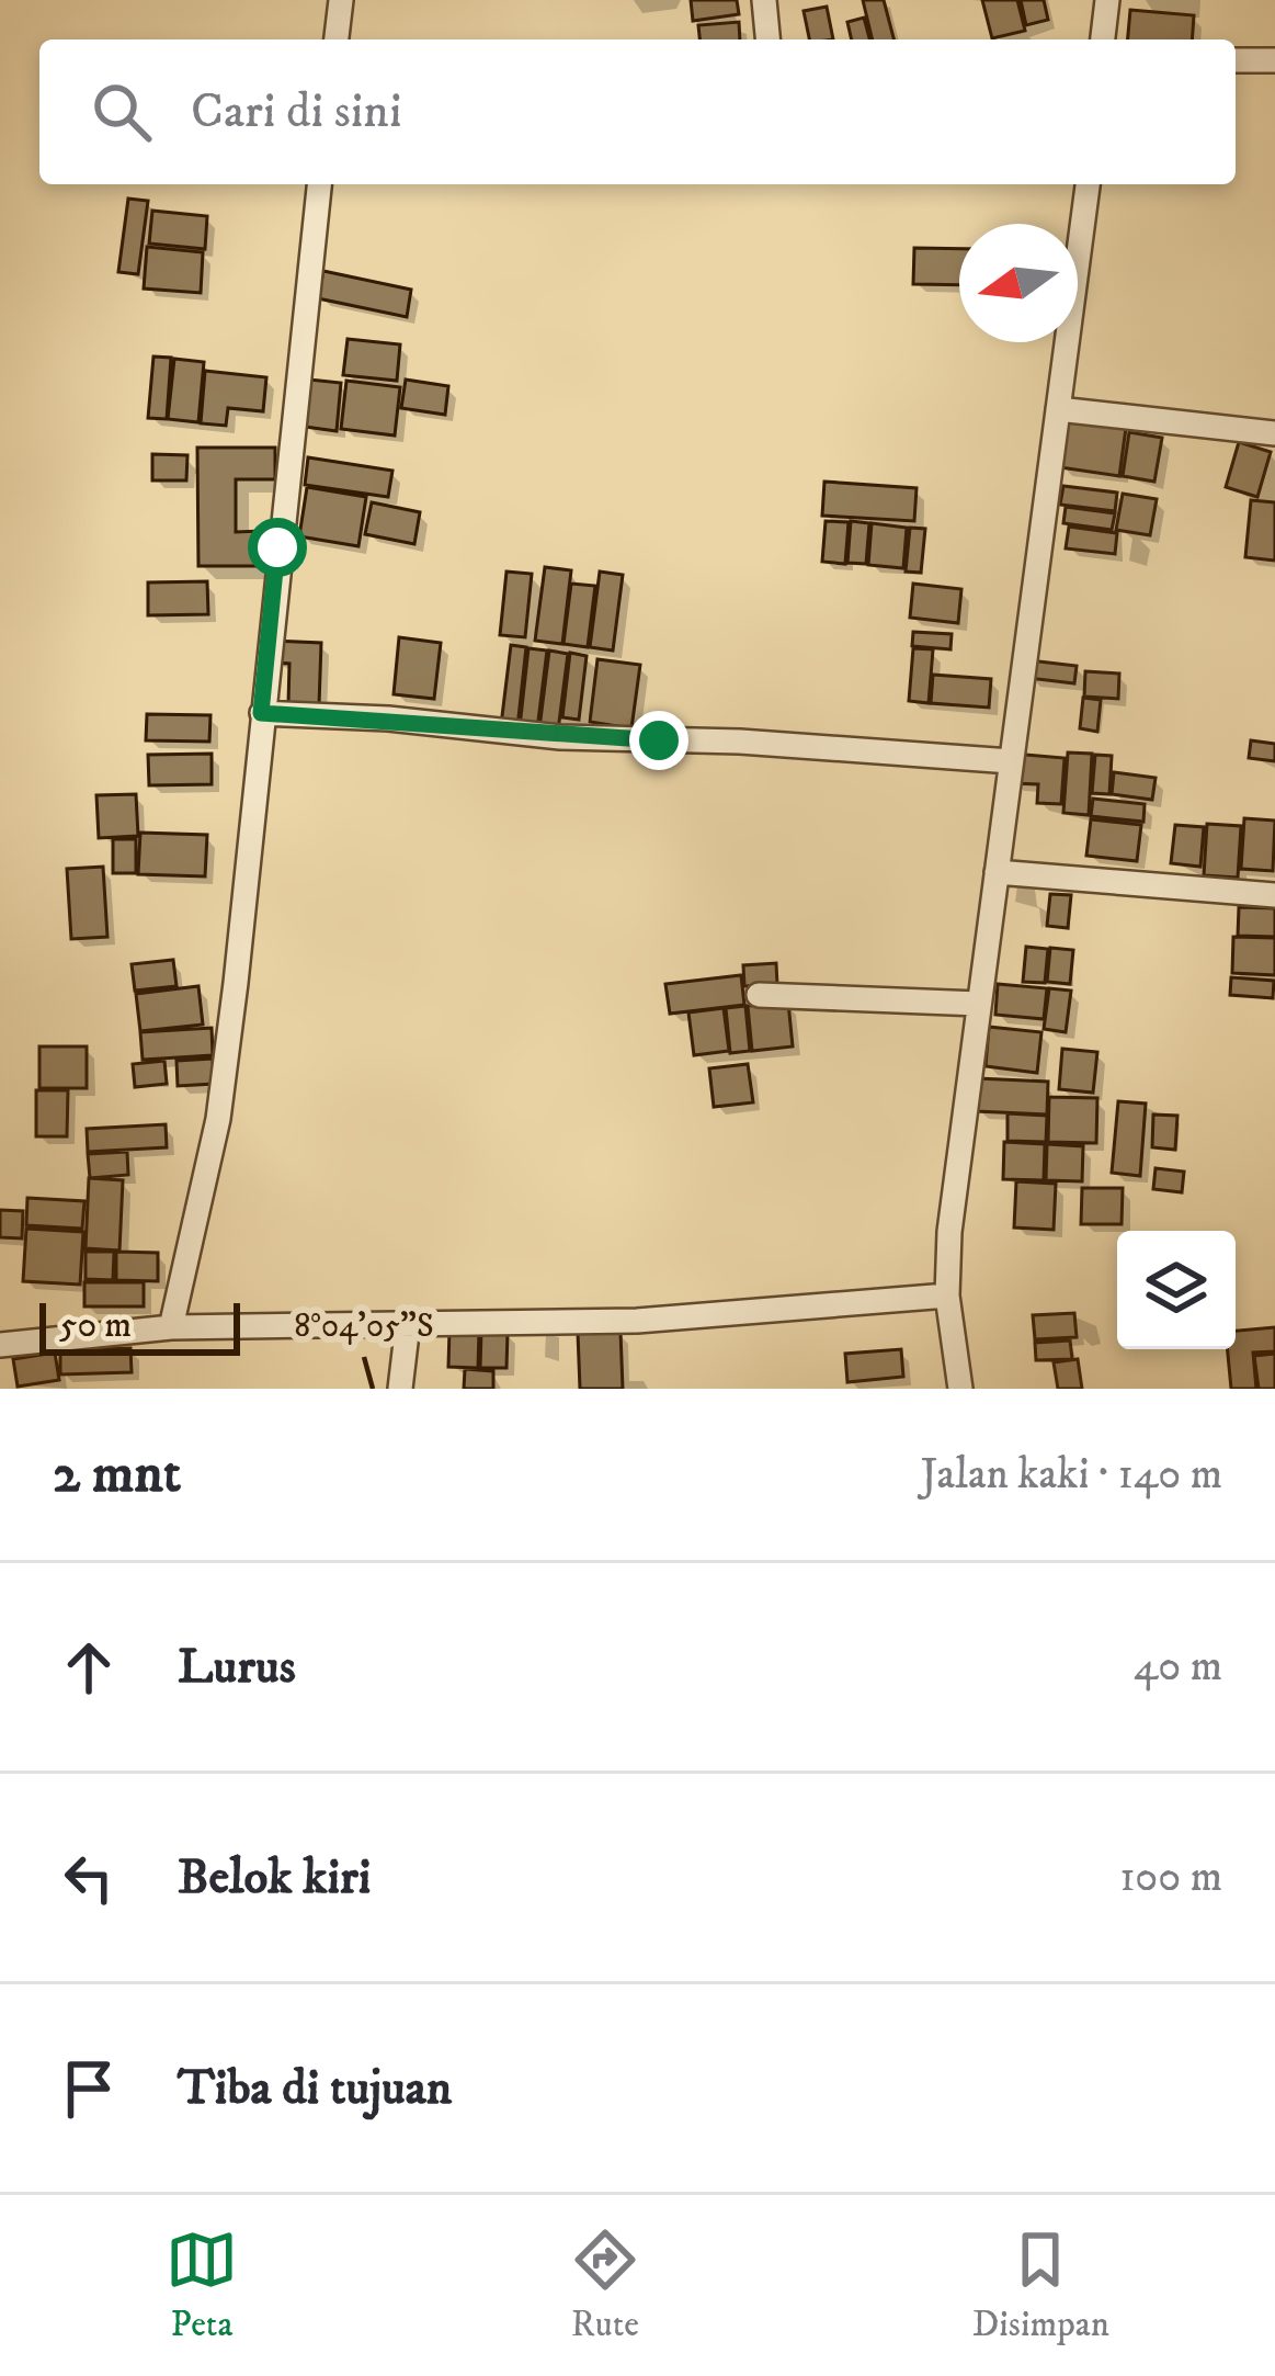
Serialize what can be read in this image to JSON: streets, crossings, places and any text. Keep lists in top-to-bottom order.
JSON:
{
  "scale_bar": "50 m",
  "north": "left",
  "page": {
    "search": "Cari di sini",
    "scale": "50 m",
    "heading": ["2 mnt", "Jalan kaki · 140 m"],
    "list": [
      ["Lurus", "40 m"],
      ["Belok kiri", "100 m"],
      "Tiba di tujuan"
    ],
    "nav": ["Peta", "Rute", "Disimpan"]
  },
  "coordinates": ["8°04'05\"S"]
}
